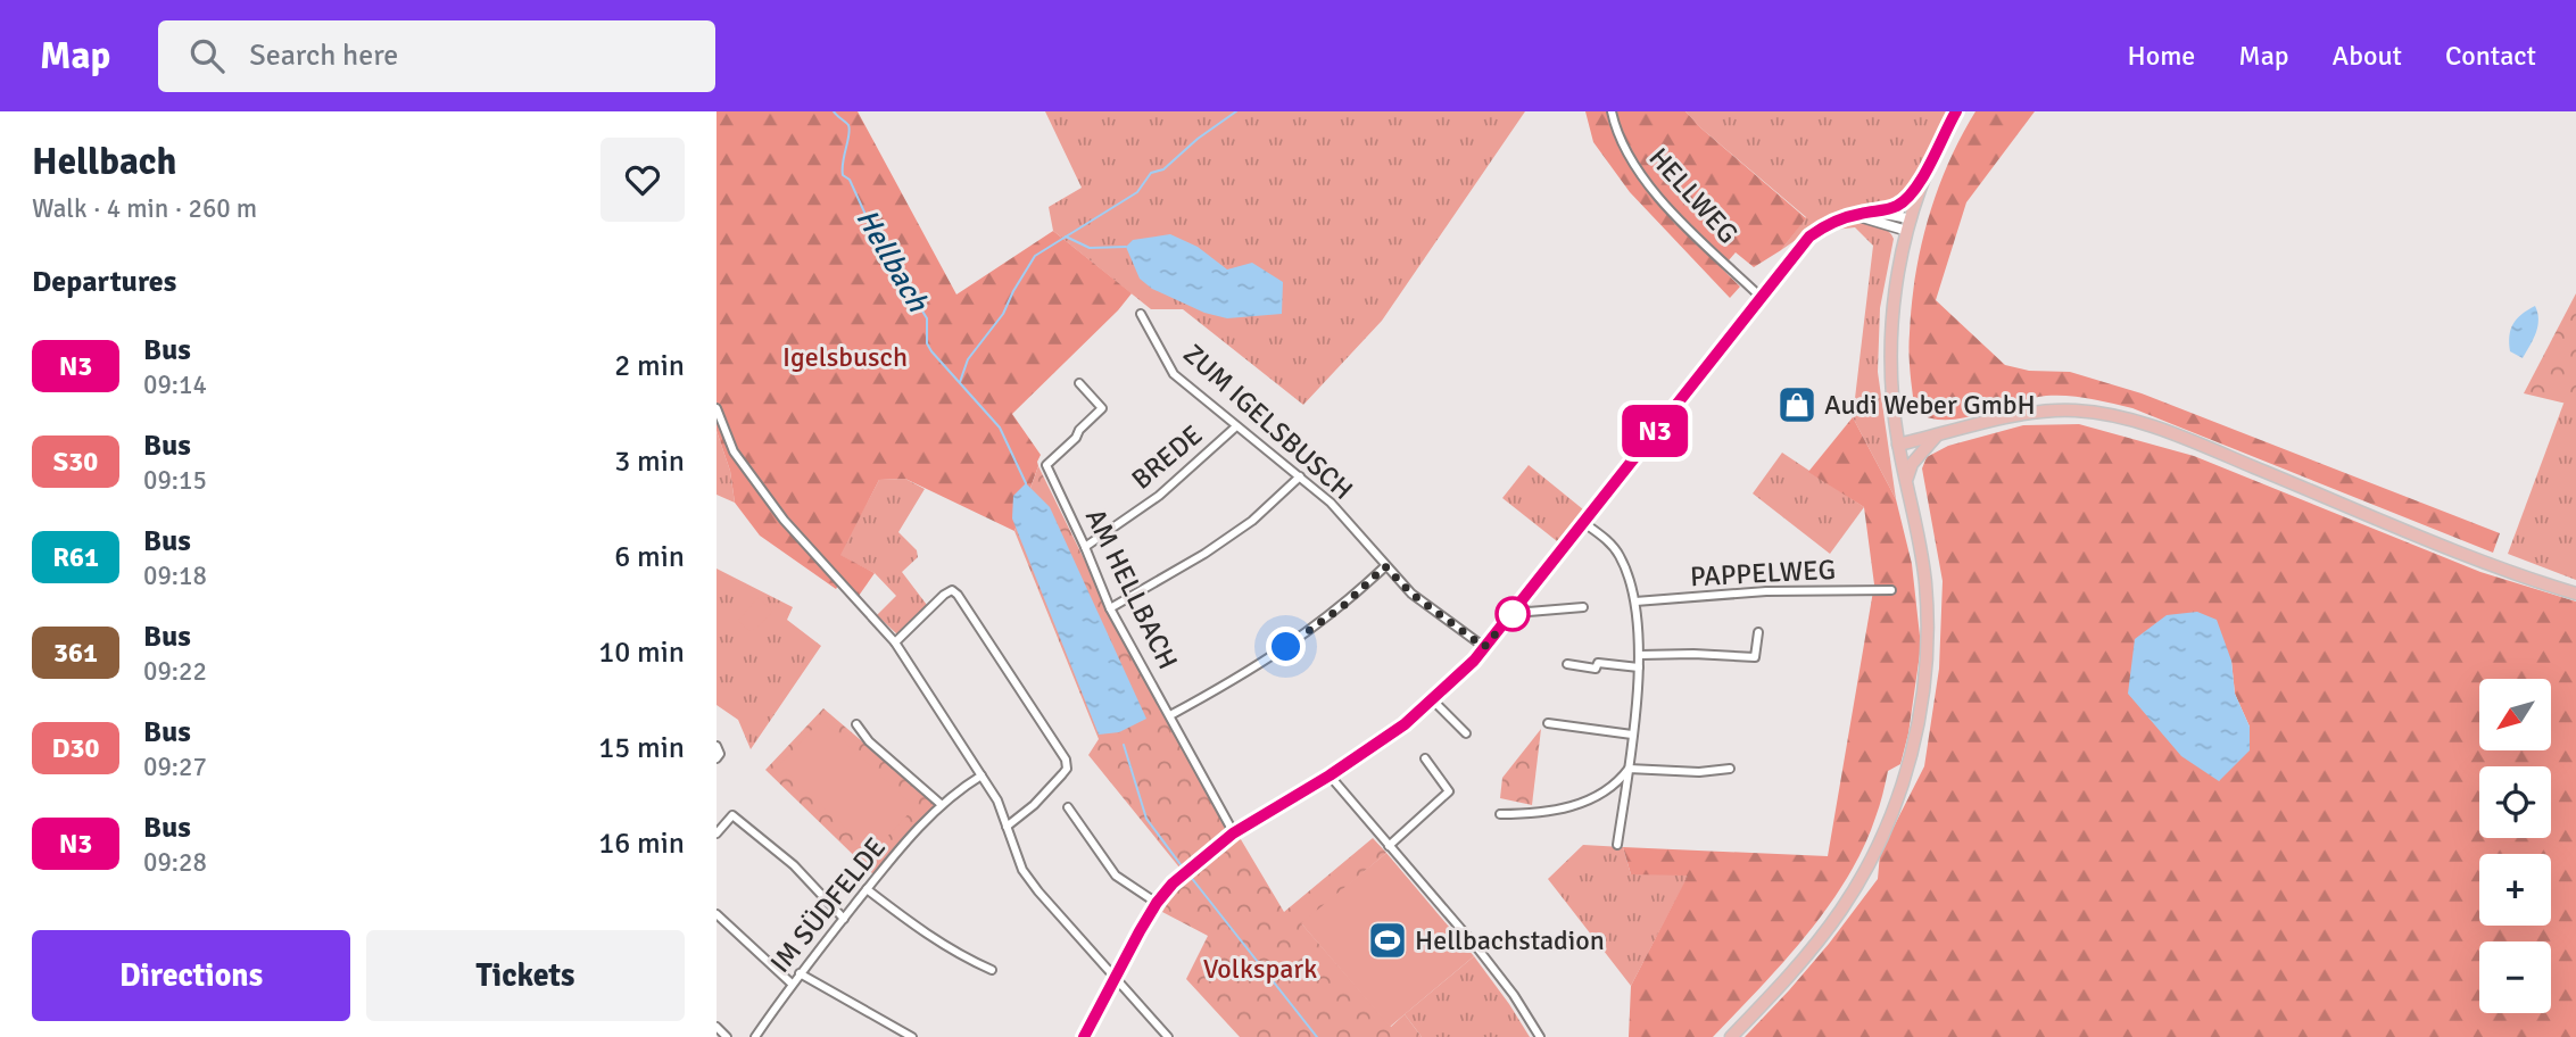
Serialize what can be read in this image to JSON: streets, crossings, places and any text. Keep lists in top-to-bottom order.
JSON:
{
  "streets": {
    "street": [
      "HELLWEG",
      "ZUM IGELSBUSCH",
      "BREDE",
      "PAPPELWEG",
      "AM HELLBACH",
      "IM SÜDFELDE"
    ]
  },
  "crossings": [
    ["ZUM IGELSBUSCH", "BREDE"],
    ["BREDE", "AM HELLBACH"]
  ],
  "water": ["Hellbach"],
  "parks": ["Igelsbusch", "Volkspark"],
  "places": {
    "shop": ["Audi Weber GmbH"],
    "sports": ["Hellbachstadion"]
  },
  "lines": ["bus line N3"],
  "north": "bottom left",
  "page": {
    "header": "Map",
    "search": "Search here",
    "nav": [
      "Home",
      "Map",
      "About",
      "Contact"
    ],
    "heading": [
      ["Hellbach", "Walk · 4 min · 260 m"],
      "Departures"
    ],
    "on_map": "N3",
    "list": [
      {
        "mark": "N3",
        "name": "Bus",
        "note": "09:14",
        "value": "2 min"
      },
      {
        "mark": "S30",
        "name": "Bus",
        "note": "09:15",
        "value": "3 min"
      },
      {
        "mark": "R61",
        "name": "Bus",
        "note": "09:18",
        "value": "6 min"
      },
      {
        "mark": "361",
        "name": "Bus",
        "note": "09:22",
        "value": "10 min"
      },
      {
        "mark": "D30",
        "name": "Bus",
        "note": "09:27",
        "value": "15 min"
      },
      {
        "mark": "N3",
        "name": "Bus",
        "note": "09:28",
        "value": "16 min"
      }
    ],
    "map_buttons": ["+", "−"],
    "buttons": ["Directions", "Tickets"]
  }
}
